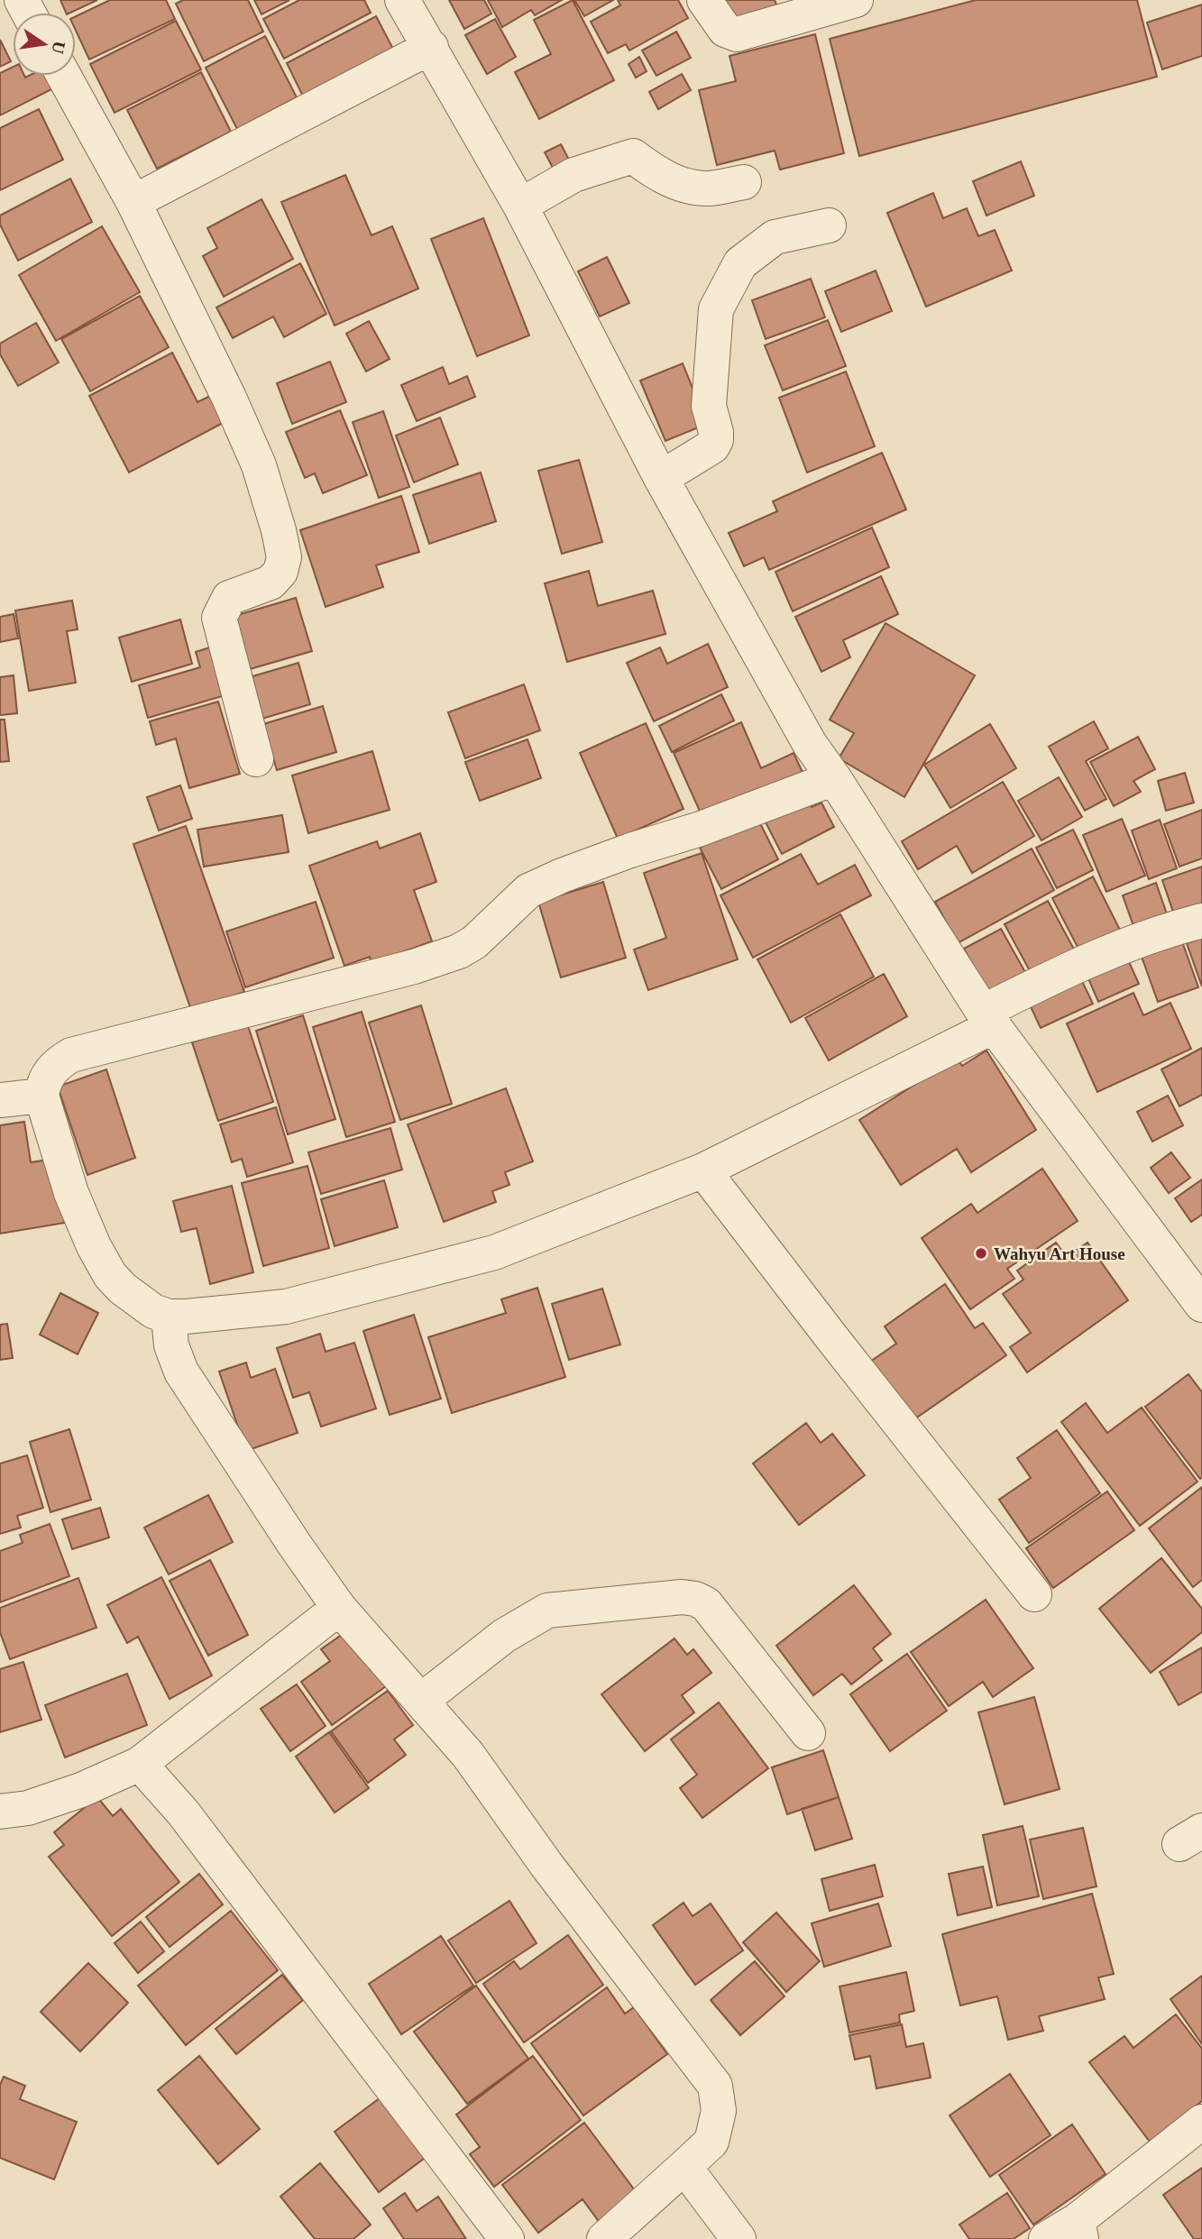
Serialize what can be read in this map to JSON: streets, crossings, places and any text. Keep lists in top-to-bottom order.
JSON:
{
  "places": ["Wahyu Art House"],
  "north": "right"
}
